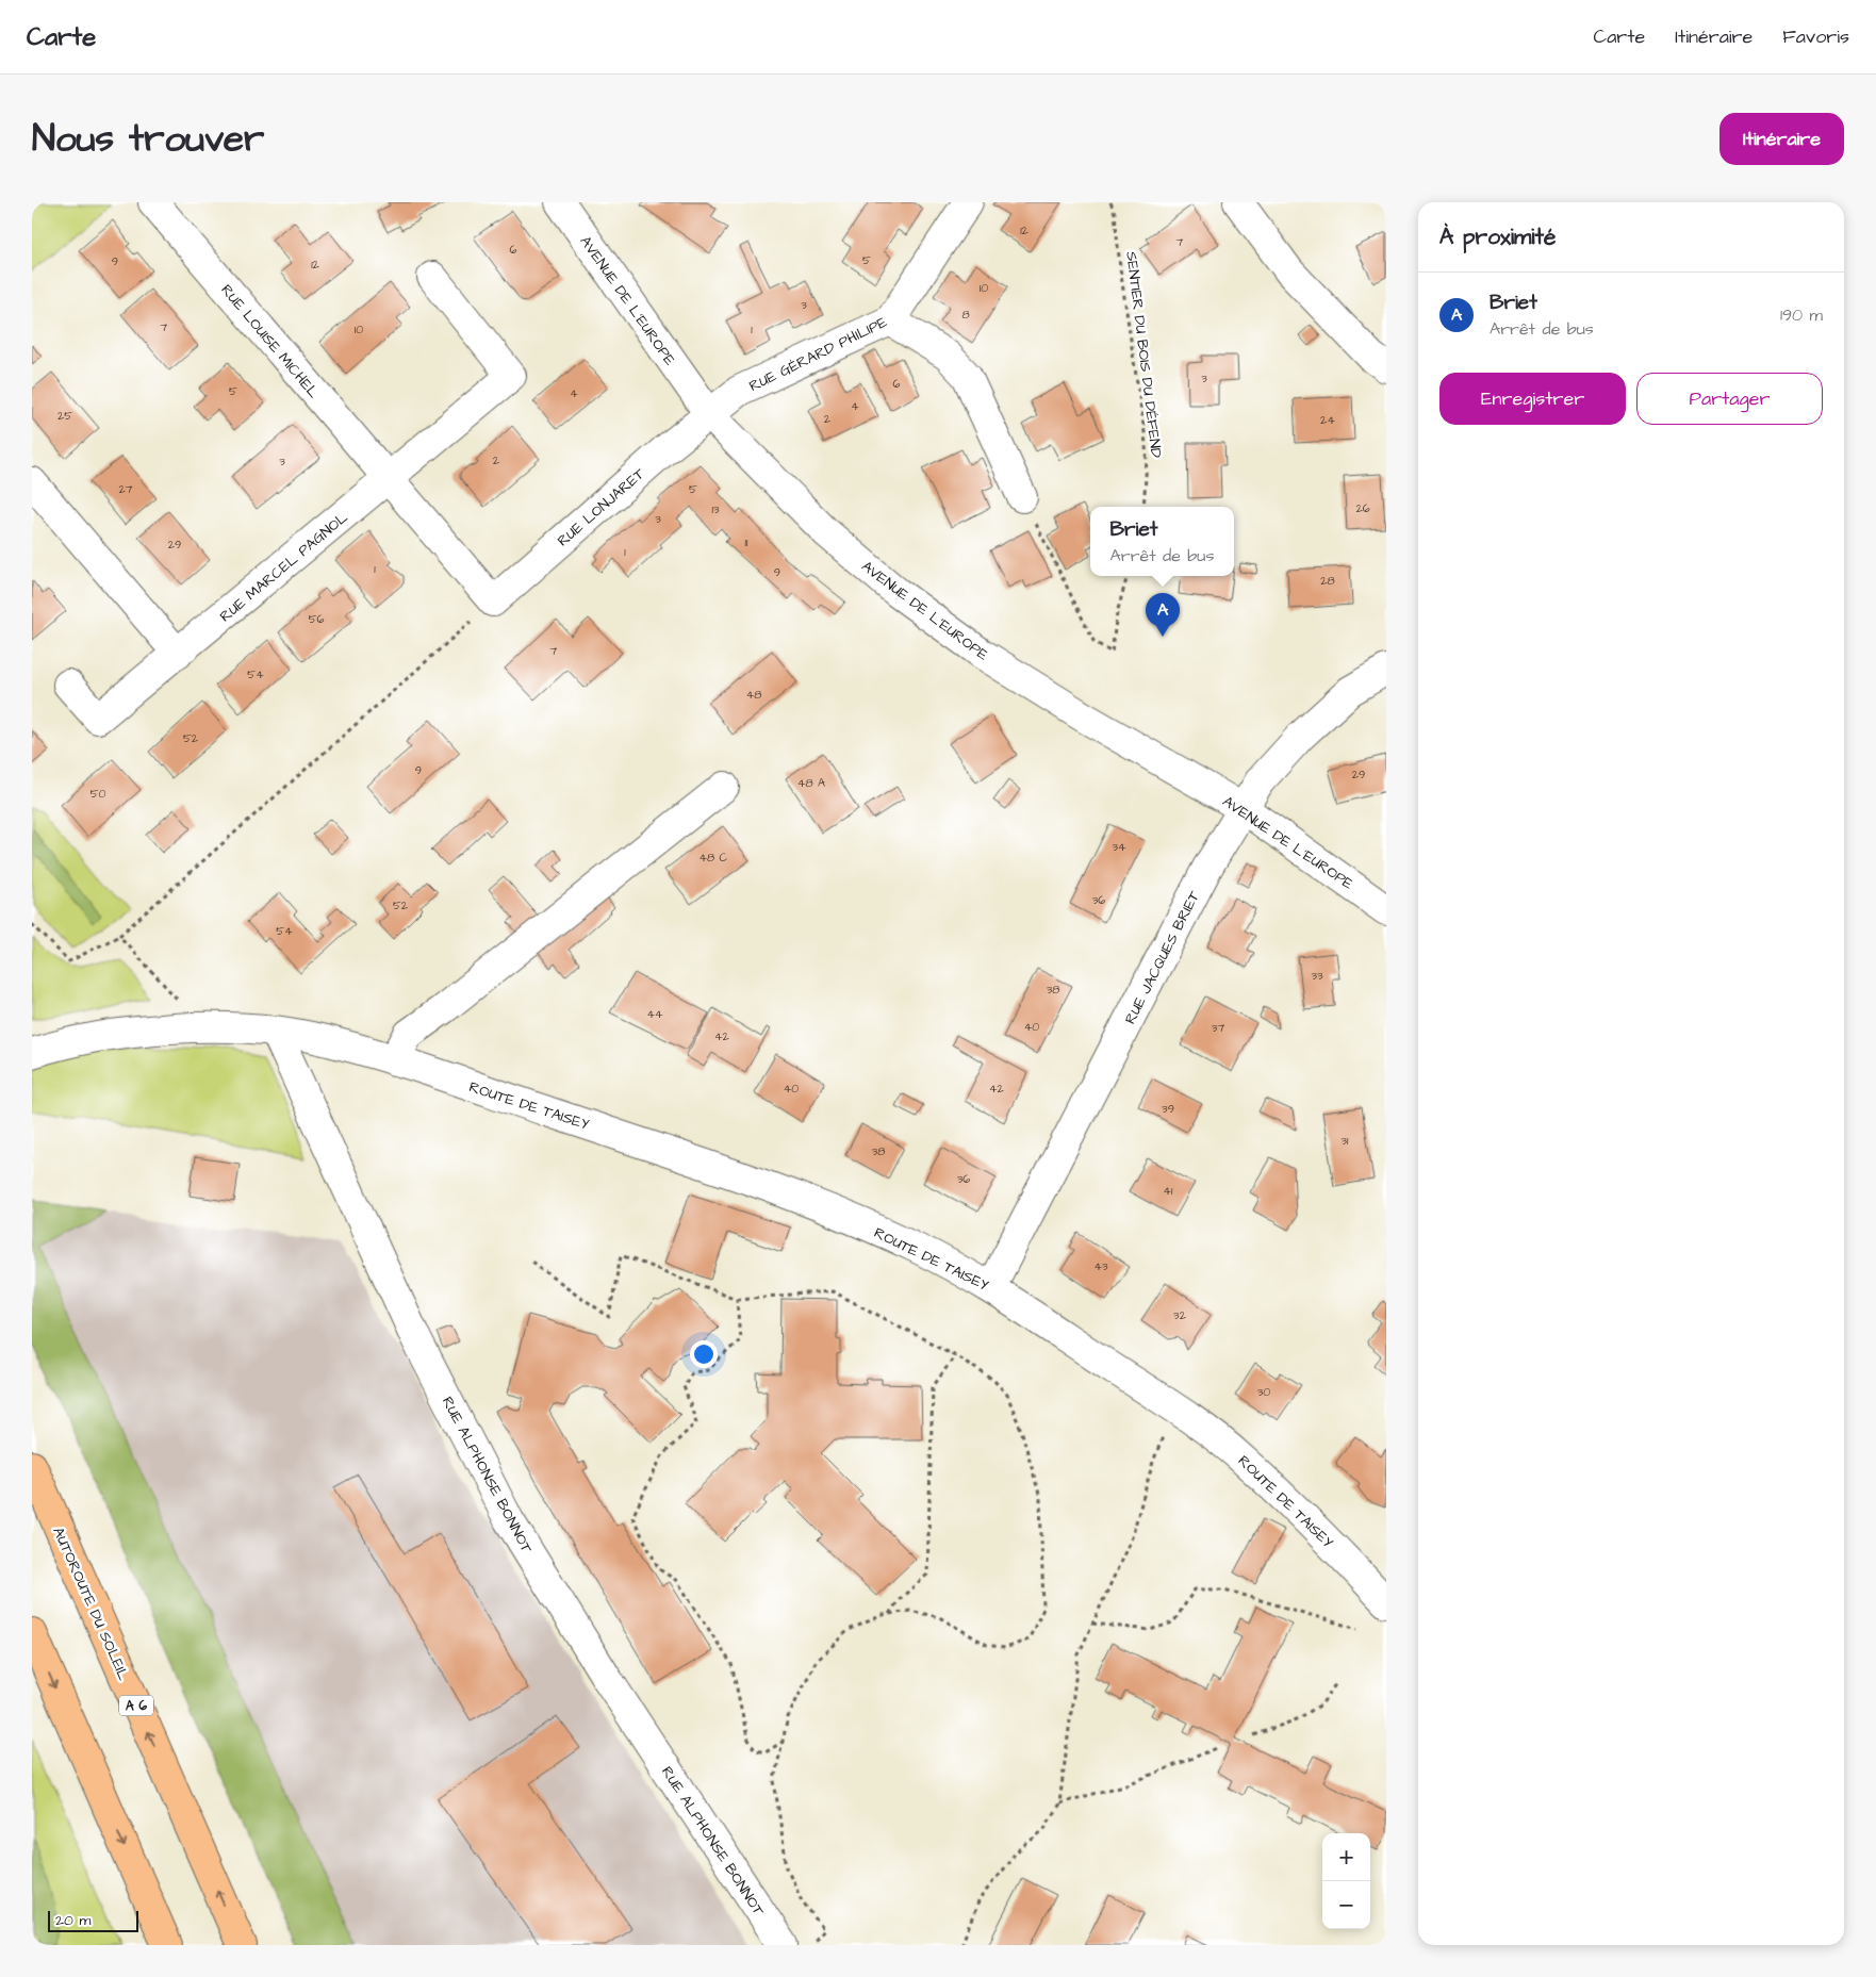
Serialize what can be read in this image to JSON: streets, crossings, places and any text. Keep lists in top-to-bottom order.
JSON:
{
  "streets": {
    "highway": ["AUTOROUTE DU SOLEIL", "A 6"],
    "street": [
      "AVENUE DE L'EUROPE",
      "RUE LOUISE MICHEL",
      "RUE GÉRARD PHILIPE",
      "RUE LONJARET",
      "RUE MARCEL PAGNOL",
      "RUE JACQUES BRIET",
      "ROUTE DE TAISEY",
      "RUE ALPHONSE BONNOT"
    ],
    "path": ["SENTIER DU BOIS DU DÉFEND"]
  },
  "crossings": [
    ["AVENUE DE L'EUROPE", "RUE GÉRARD PHILIPE"],
    ["AVENUE DE L'EUROPE", "RUE LONJARET"],
    ["AVENUE DE L'EUROPE", "RUE JACQUES BRIET"],
    ["RUE LOUISE MICHEL", "RUE LONJARET"],
    ["RUE LOUISE MICHEL", "RUE MARCEL PAGNOL"],
    ["RUE GÉRARD PHILIPE", "RUE LONJARET"],
    ["RUE JACQUES BRIET", "ROUTE DE TAISEY"],
    ["ROUTE DE TAISEY", "RUE ALPHONSE BONNOT"]
  ],
  "house_numbers": [
    "12",
    "7",
    "6",
    "5",
    "9",
    "12",
    "10",
    "3",
    "8",
    "7",
    "10",
    "1",
    "3",
    "6",
    "5",
    "4",
    "4",
    "25",
    "2",
    "24",
    "2",
    "3",
    "27",
    "5",
    "26",
    "13",
    "3",
    "11",
    "29",
    "1",
    "1",
    "9",
    "28",
    "56",
    "7",
    "54",
    "48",
    "52",
    "9",
    "29",
    "48 A",
    "50",
    "34",
    "48 C",
    "36",
    "52",
    "54",
    "33",
    "38",
    "44",
    "40",
    "37",
    "42",
    "40",
    "42",
    "39",
    "31",
    "38",
    "36",
    "41",
    "43",
    "32",
    "30"
  ],
  "scale_bar": "20 m",
  "page": {
    "header": "Carte",
    "nav": ["Carte", "Itinéraire", "Favoris"],
    "title": "Nous trouver",
    "buttons": [
      "Itinéraire",
      ["Enregistrer", "Partager"]
    ],
    "heading": "À proximité",
    "list": [
      {
        "mark": "A",
        "name": "Briet",
        "note": "Arrêt de bus",
        "value": "190 m"
      }
    ],
    "popup": ["Briet", "Arrêt de bus"],
    "pins": "A",
    "map_buttons": ["+", "−"],
    "scale": "20 m"
  }
}
